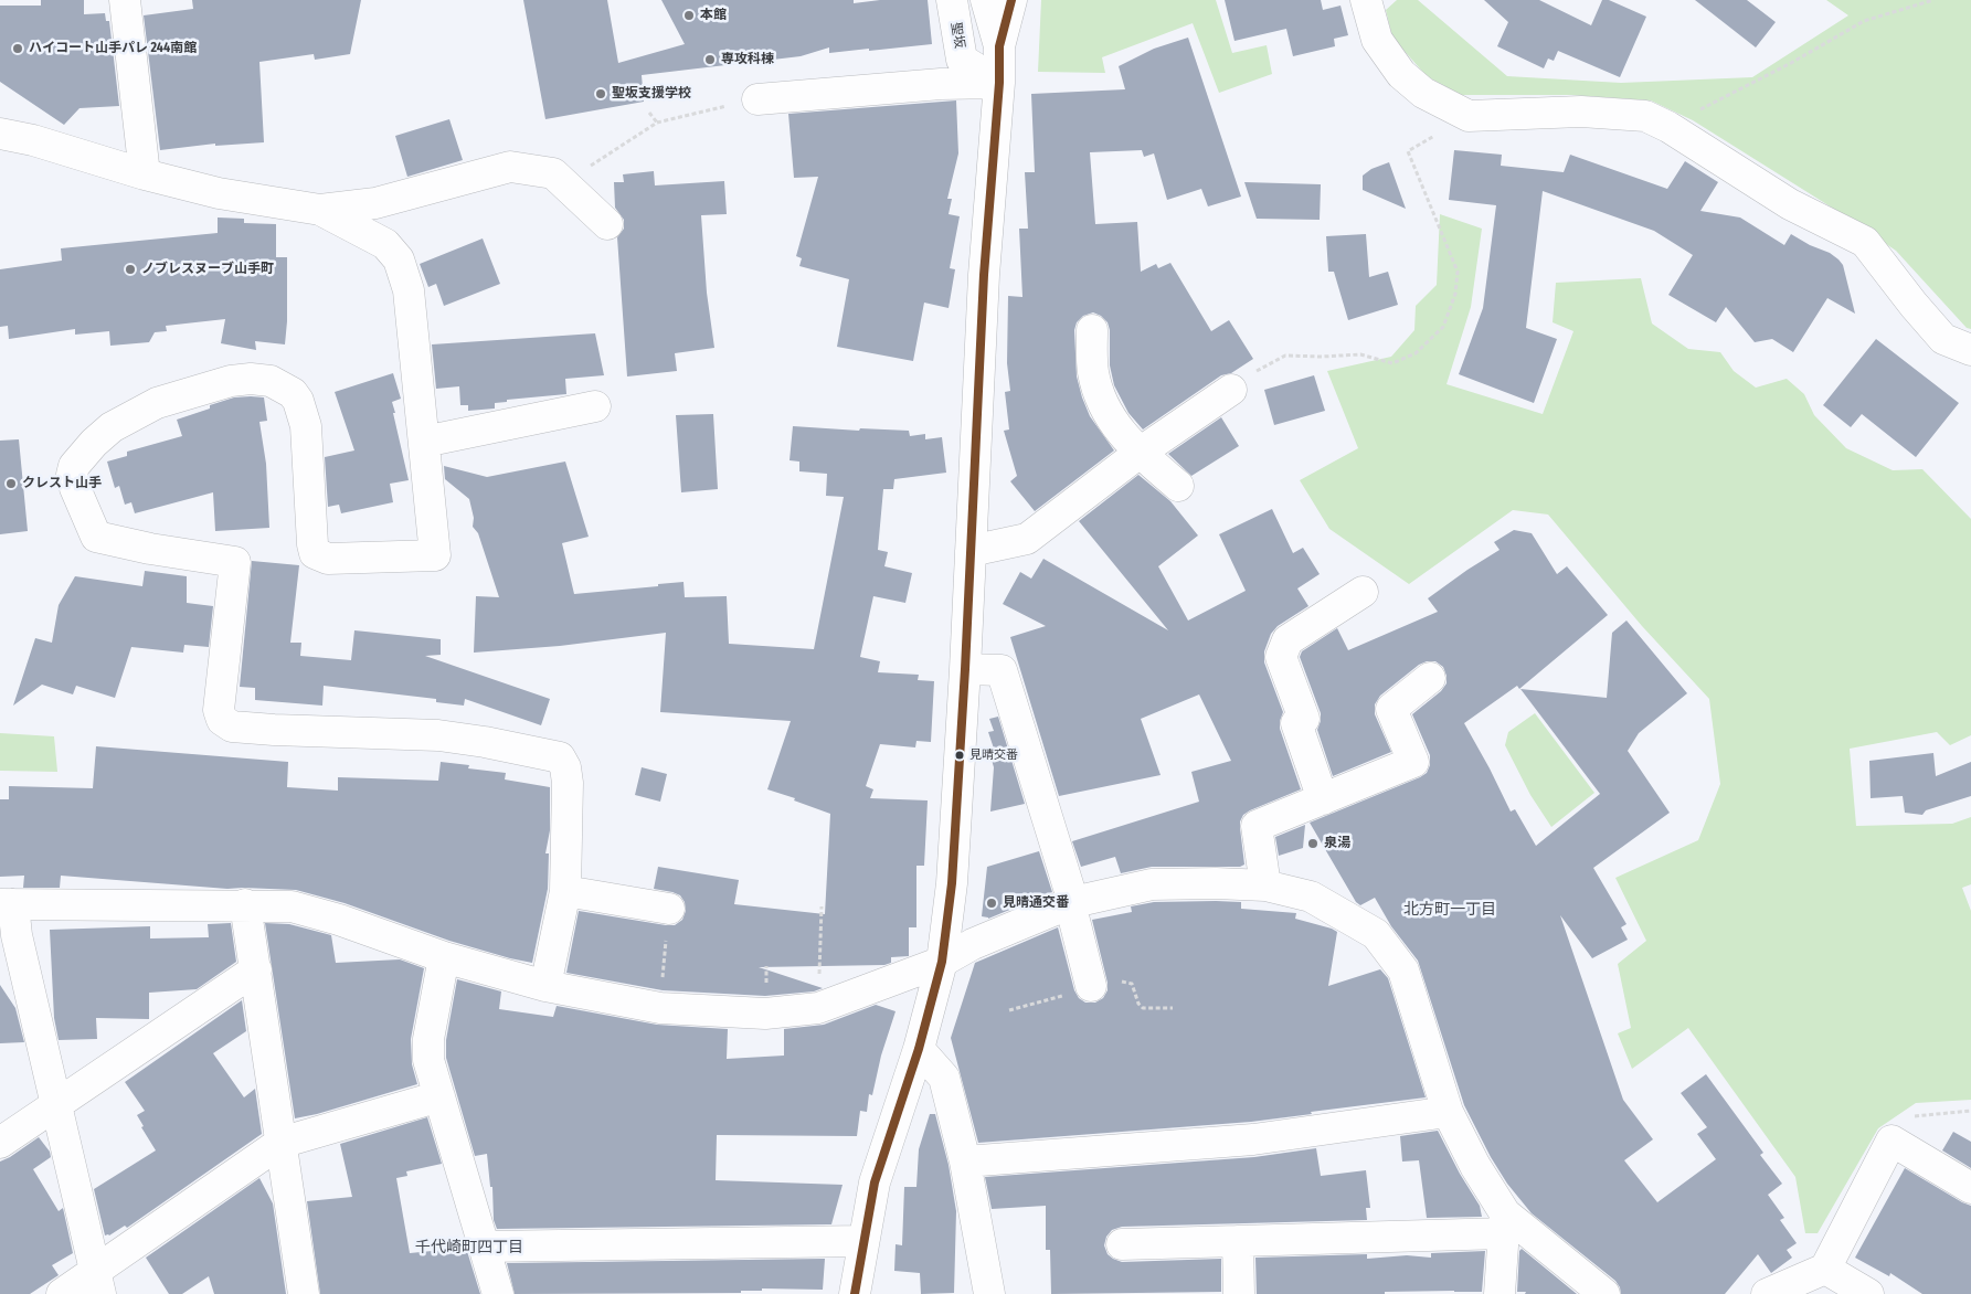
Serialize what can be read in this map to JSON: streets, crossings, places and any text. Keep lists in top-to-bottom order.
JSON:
{
  "streets": {
    "street": ["聖坂"]
  },
  "districts": ["北方町一丁目", "千代崎町四丁目"],
  "places": [
    "本館",
    "ハイコート山手パレ 244南館",
    "専攻科棟",
    "聖坂支援学校",
    "ノブレスヌーブ山手町",
    "クレスト山手",
    "見晴交番",
    "泉湯",
    "見晴通交番"
  ]
}
